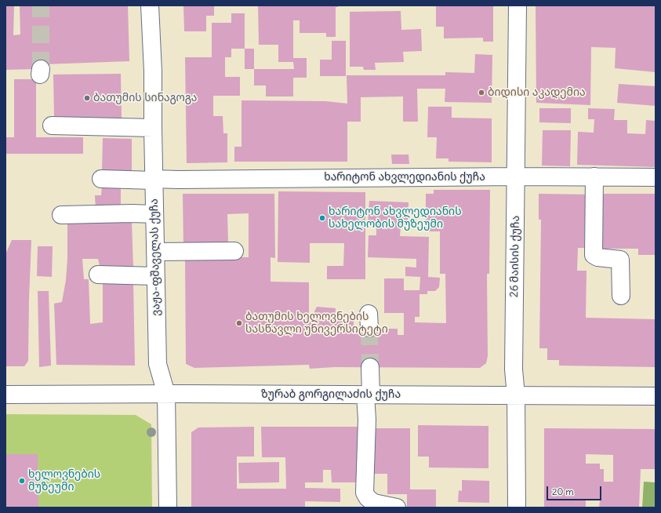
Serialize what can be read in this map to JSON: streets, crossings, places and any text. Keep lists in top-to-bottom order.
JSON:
{
  "streets": {
    "street": [
      "ხარიტონ ახვლედიანის ქუჩა",
      "26 მაისის ქუჩა",
      "ვაჟა-ფშაველას ქუჩა",
      "ზურაბ გორგილაძის ქუჩა"
    ]
  },
  "crossings": [
    ["ხარიტონ ახვლედიანის ქუჩა", "26 მაისის ქუჩა"],
    ["ხარიტონ ახვლედიანის ქუჩა", "ვაჟა-ფშაველას ქუჩა"],
    ["26 მაისის ქუჩა", "ზურაბ გორგილაძის ქუჩა"],
    ["ვაჟა-ფშაველას ქუჩა", "ზურაბ გორგილაძის ქუჩა"]
  ],
  "places": [
    "ბიდისი აკადემია",
    "ბათუმის სინაგოგა",
    "ხარიტონ ახვლედიანის სახელობის მუზეუმი",
    "ბათუმის ხელოვნების სასწავლი უნივერსიტეტი",
    "ხელოვნების მუზეუმი"
  ],
  "scale_bar": "20 m"
}
